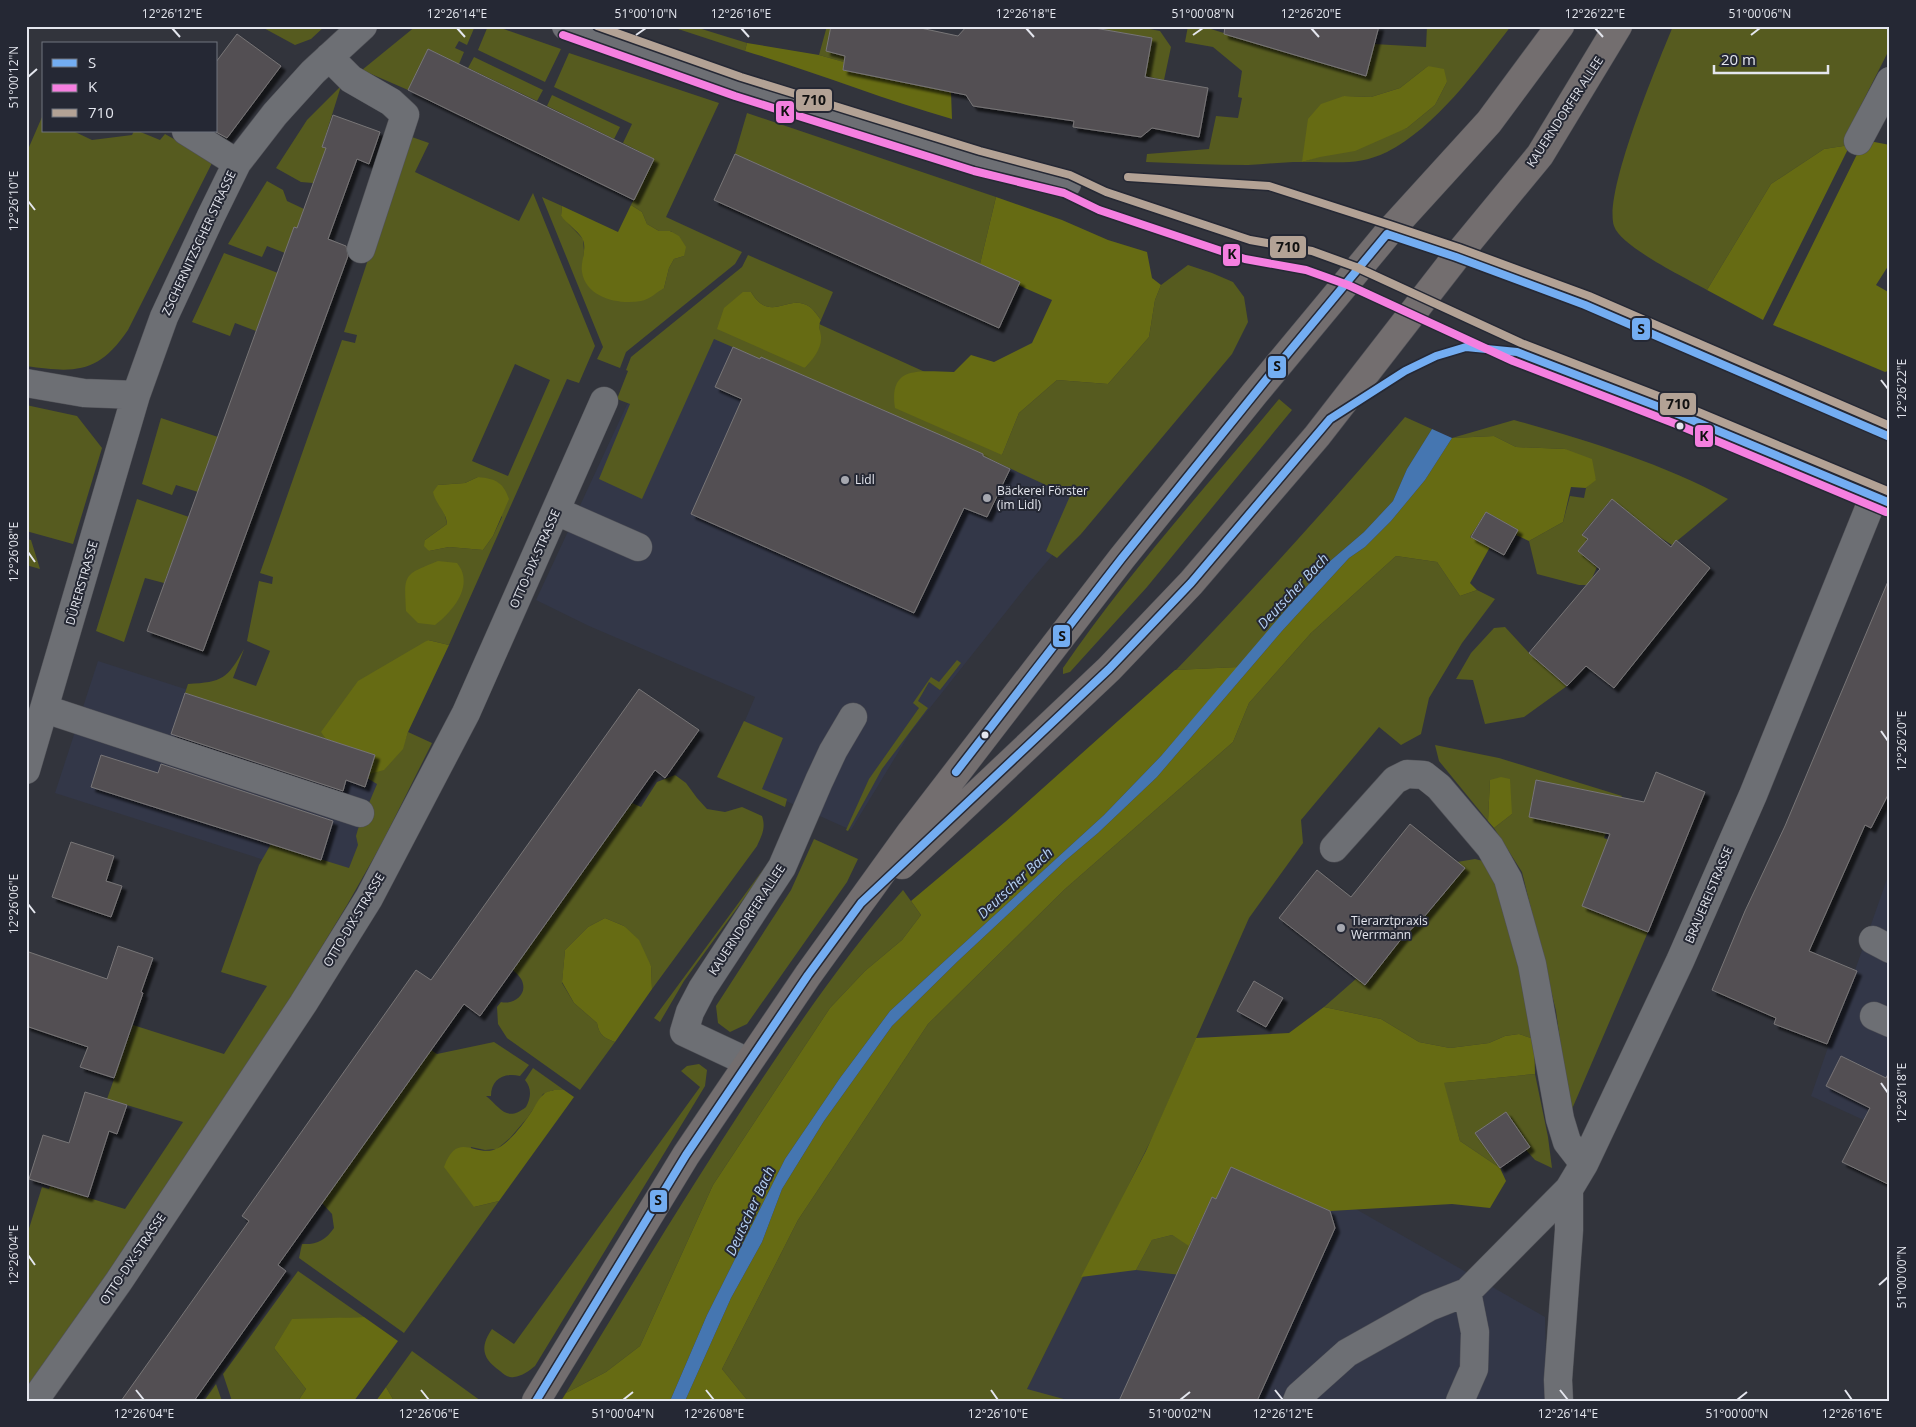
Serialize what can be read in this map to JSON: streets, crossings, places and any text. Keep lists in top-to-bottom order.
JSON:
{
  "streets": {
    "main road": ["KAUERNDORFER ALLEE"],
    "street": [
      "ZSCHERNITZSCHER STRASSE",
      "OTTO-DIX-STRASSE",
      "DÜRERSTRASSE",
      "BRAUEREISTRASSE"
    ]
  },
  "crossings": [
    ["ZSCHERNITZSCHER STRASSE", "DÜRERSTRASSE"]
  ],
  "water": ["Deutscher Bach"],
  "places": ["Lidl", "Bäckerei Förster (im Lidl)", "Tierarztpraxis Werrmann"],
  "lines": ["transit line 710", "transit line K", "transit line S"],
  "legend": ["S", "K", "710"],
  "scale_bar": "20 m",
  "coordinates": [
    "12°26'12\"E",
    "12°26'14\"E",
    "51°00'10\"N",
    "12°26'16\"E",
    "12°26'18\"E",
    "51°00'08\"N",
    "12°26'20\"E",
    "12°26'22\"E",
    "51°00'06\"N",
    "51°00'12\"N",
    "12°26'10\"E",
    "12°26'08\"E",
    "12°26'06\"E",
    "12°26'04\"E",
    "51°00'00\"N",
    "51°00'04\"N",
    "51°00'02\"N"
  ]
}
